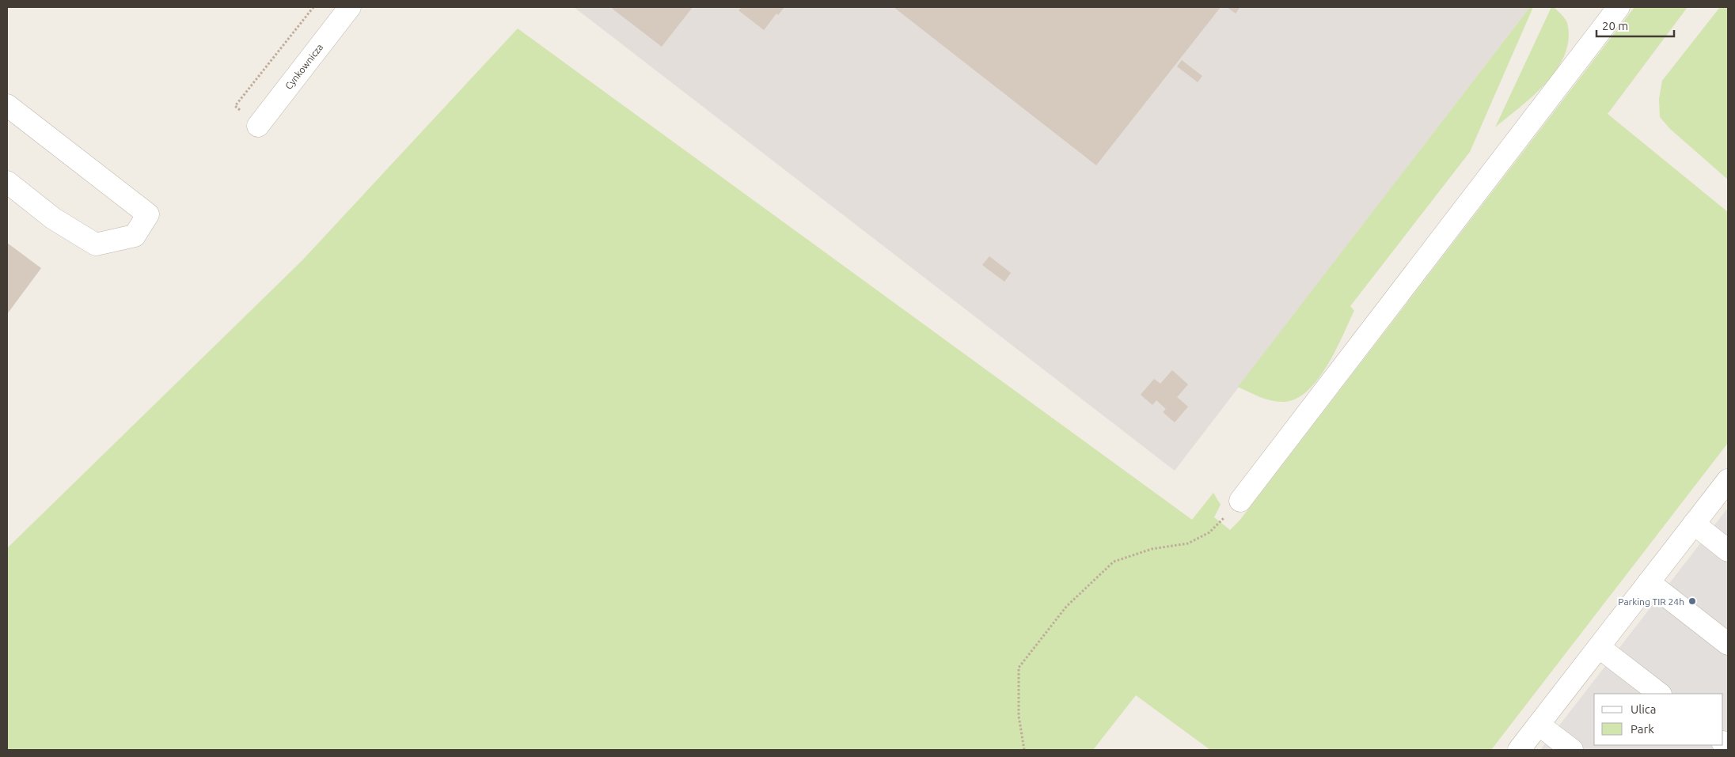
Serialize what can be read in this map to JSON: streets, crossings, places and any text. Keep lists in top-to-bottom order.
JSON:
{
  "streets": {
    "street": ["Cynkownicza"]
  },
  "places": ["Parking TIR 24h"],
  "legend": ["Ulica", "Park"],
  "scale_bar": "20 m"
}
